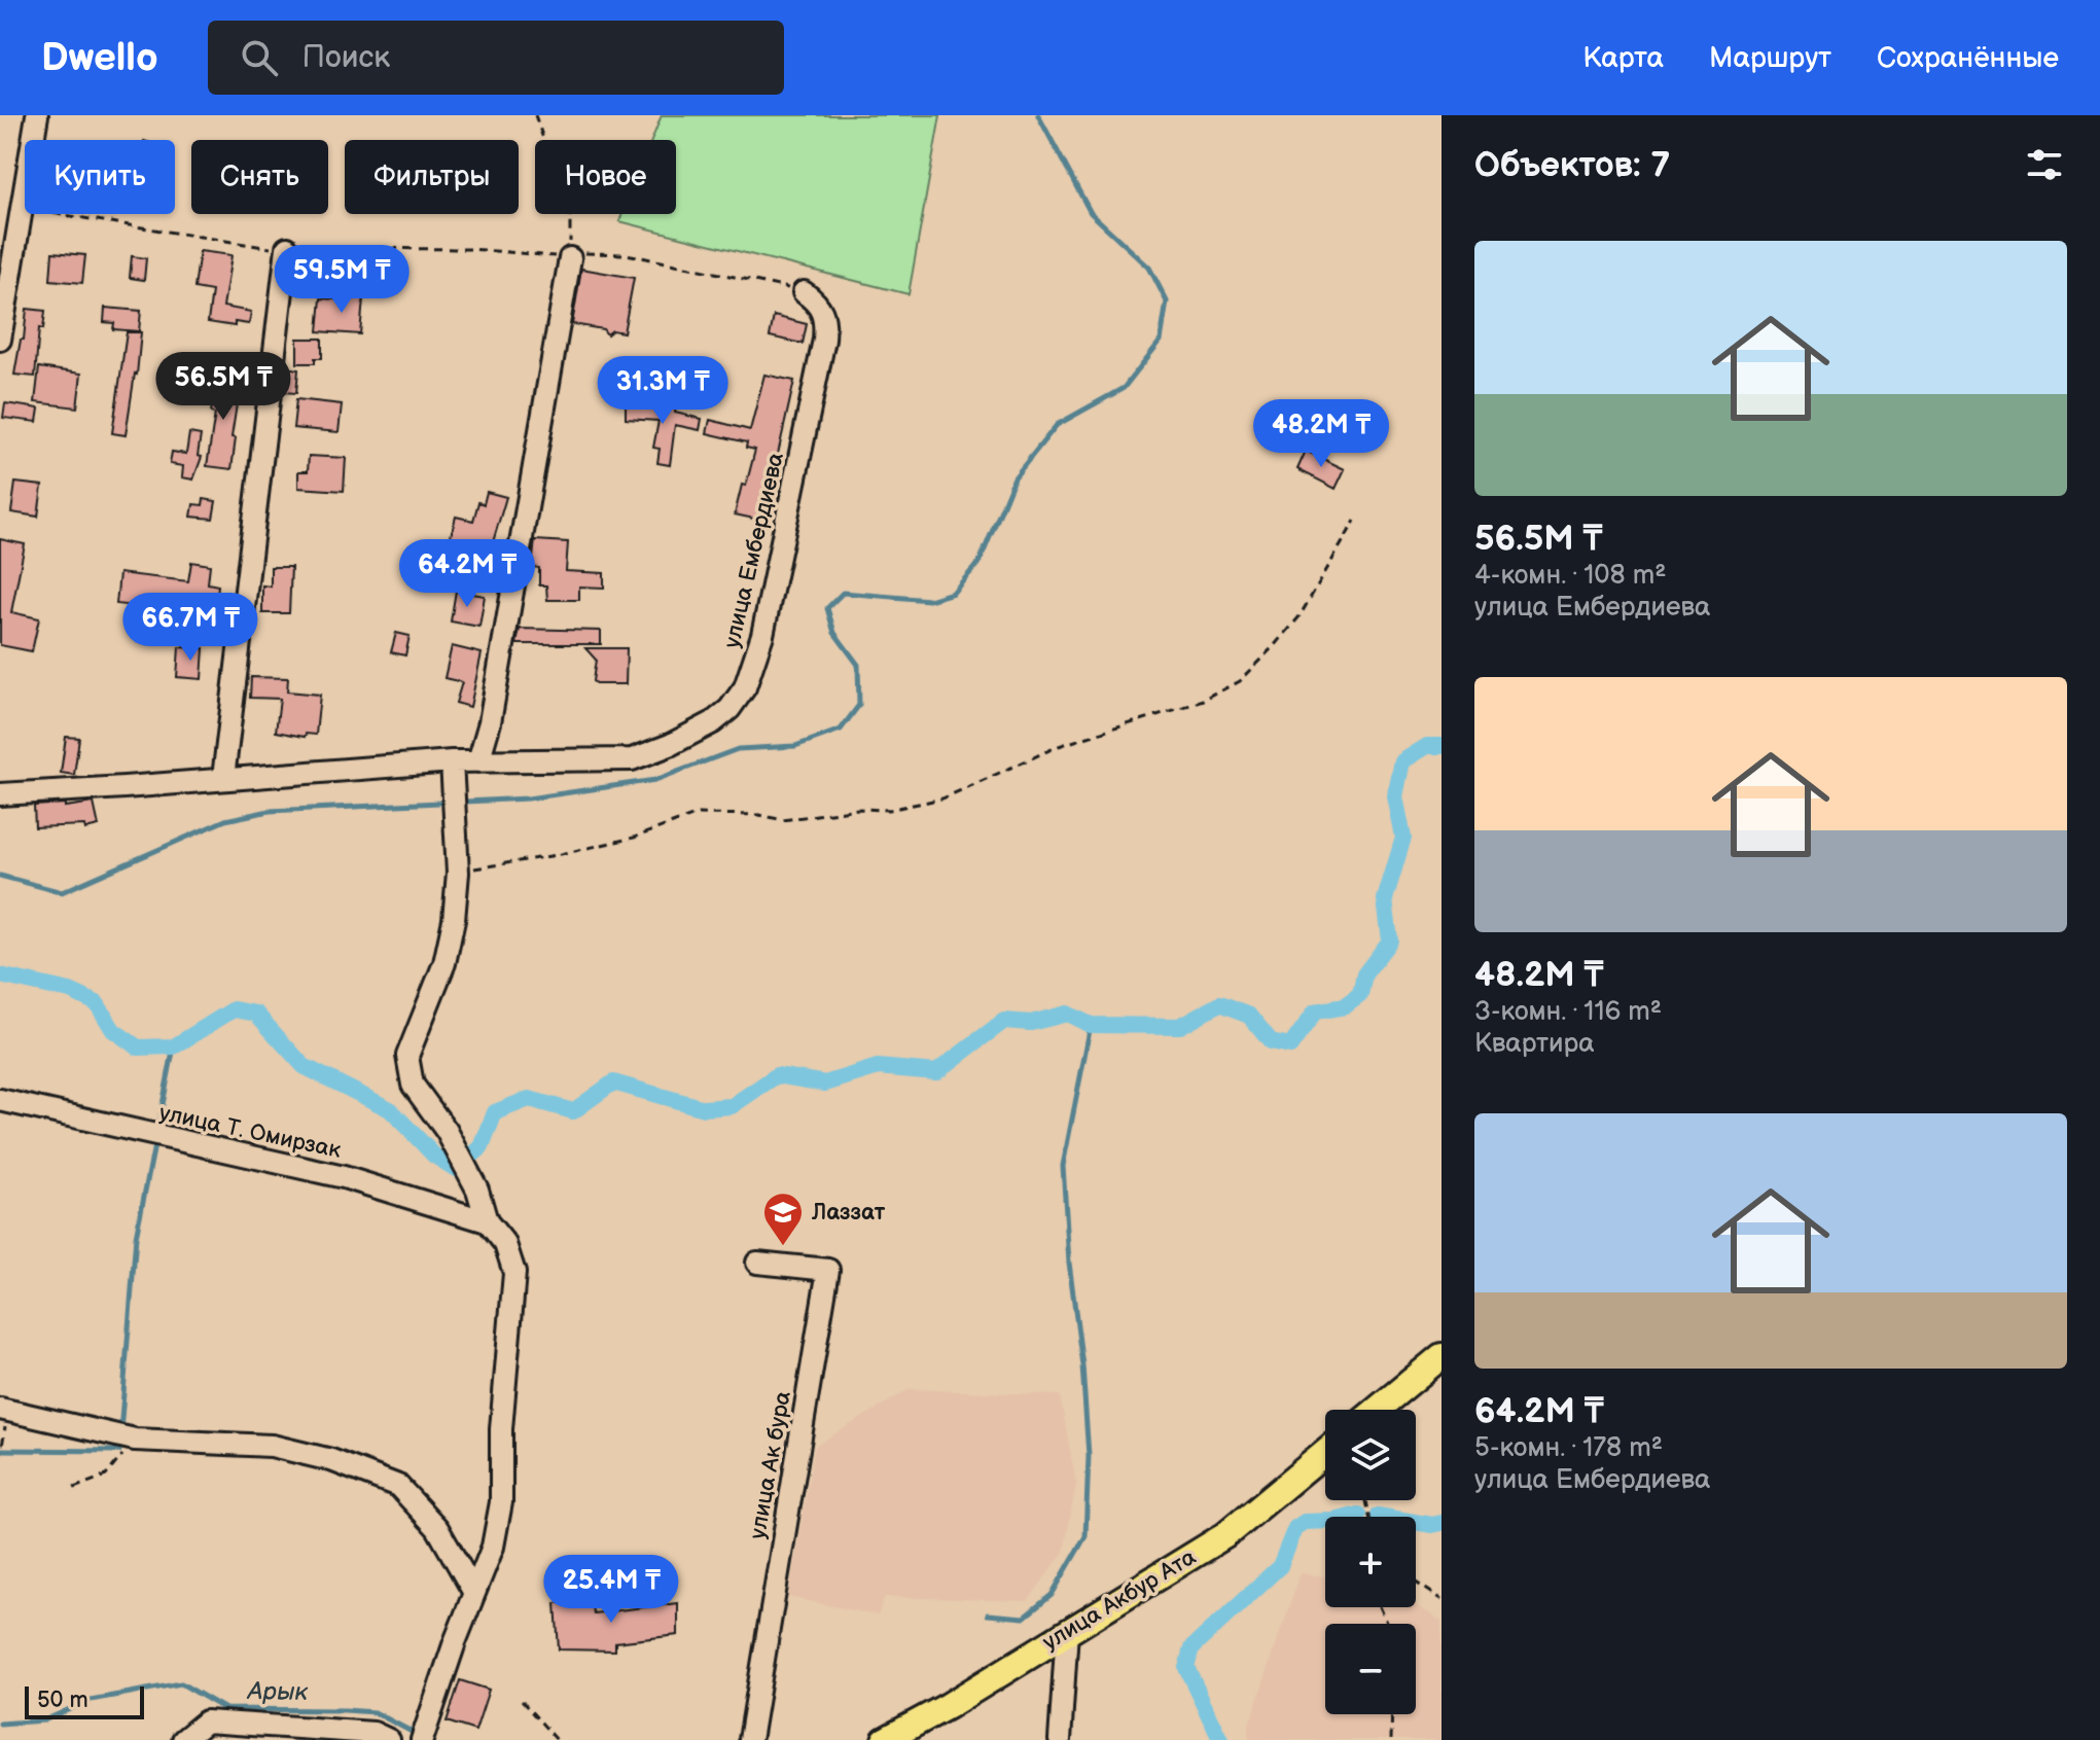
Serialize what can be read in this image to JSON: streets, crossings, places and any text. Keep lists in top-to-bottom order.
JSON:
{
  "streets": {
    "main road": ["улица Акбур Ата"],
    "street": ["улица Ембердиева", "улица Т. Омирзак", "улица Ак бура"]
  },
  "water": ["Арык"],
  "places": {
    "school or university": ["Лаззат"]
  },
  "scale_bar": "50 m",
  "page": {
    "header": "Dwello",
    "search": "Поиск",
    "nav": ["Карта", "Маршрут", "Сохранённые"],
    "heading": "Объектов: 7",
    "chip": [
      "Купить",
      "Снять",
      "Фильтры",
      "Новое"
    ],
    "list": [
      {
        "name": "56.5M ₸",
        "note": "4-комн. · 108 m² · улица Ембердиева"
      },
      {
        "name": "48.2M ₸",
        "note": "3-комн. · 116 m² · Квартира"
      },
      {
        "name": "64.2M ₸",
        "note": "5-комн. · 178 m² · улица Ембердиева"
      }
    ],
    "price": [
      "59.5M ₸",
      "56.5M ₸",
      "31.3M ₸",
      "48.2M ₸",
      "64.2M ₸",
      "66.7M ₸",
      "25.4M ₸"
    ],
    "map_buttons": ["+", "−"],
    "scale": "50 m"
  }
}
